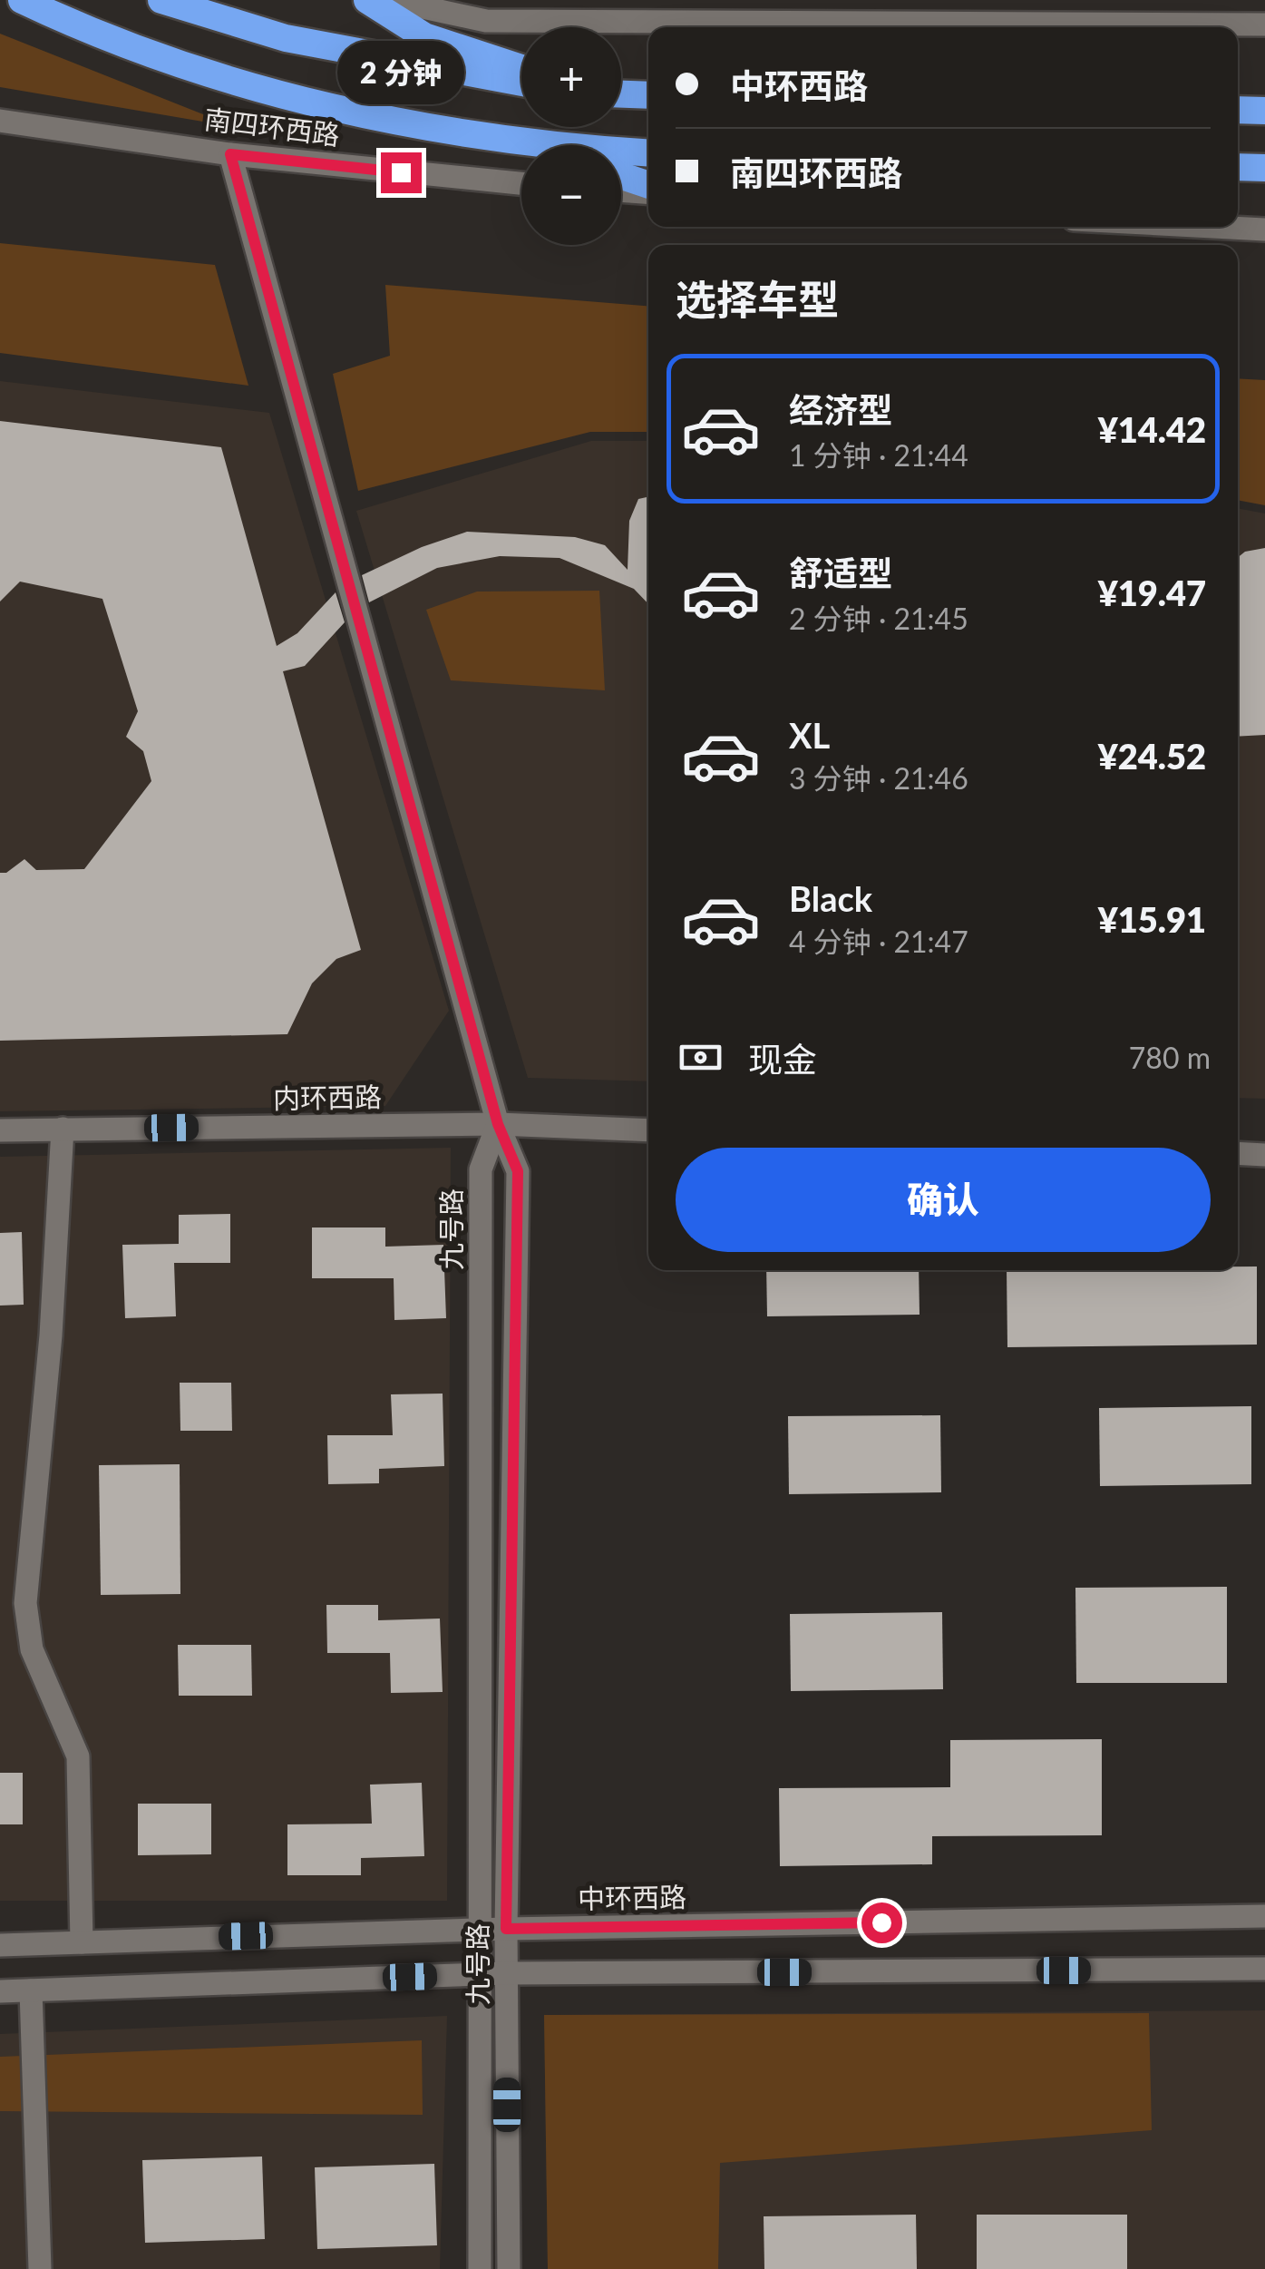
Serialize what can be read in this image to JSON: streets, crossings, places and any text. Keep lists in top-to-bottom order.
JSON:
{
  "streets": {
    "highway": ["南四环西路"],
    "street": ["内环西路", "九号路", "中环西路"]
  },
  "crossings": [
    ["内环西路", "九号路"],
    ["九号路", "中环西路"]
  ],
  "page": {
    "map_buttons": ["+", "−"],
    "banner": ["中环西路", "南四环西路"],
    "bubble": "2 分钟",
    "heading": "选择车型",
    "list": [
      {
        "name": "经济型",
        "note": "1 分钟 · 21:44",
        "value": "¥14.42"
      },
      {
        "name": "舒适型",
        "note": "2 分钟 · 21:45",
        "value": "¥19.47"
      },
      {
        "name": "XL",
        "note": "3 分钟 · 21:46",
        "value": "¥24.52"
      },
      {
        "name": "Black",
        "note": "4 分钟 · 21:47",
        "value": "¥15.91"
      }
    ],
    "pay": ["现金", "780 m"],
    "buttons": "确认"
  }
}
